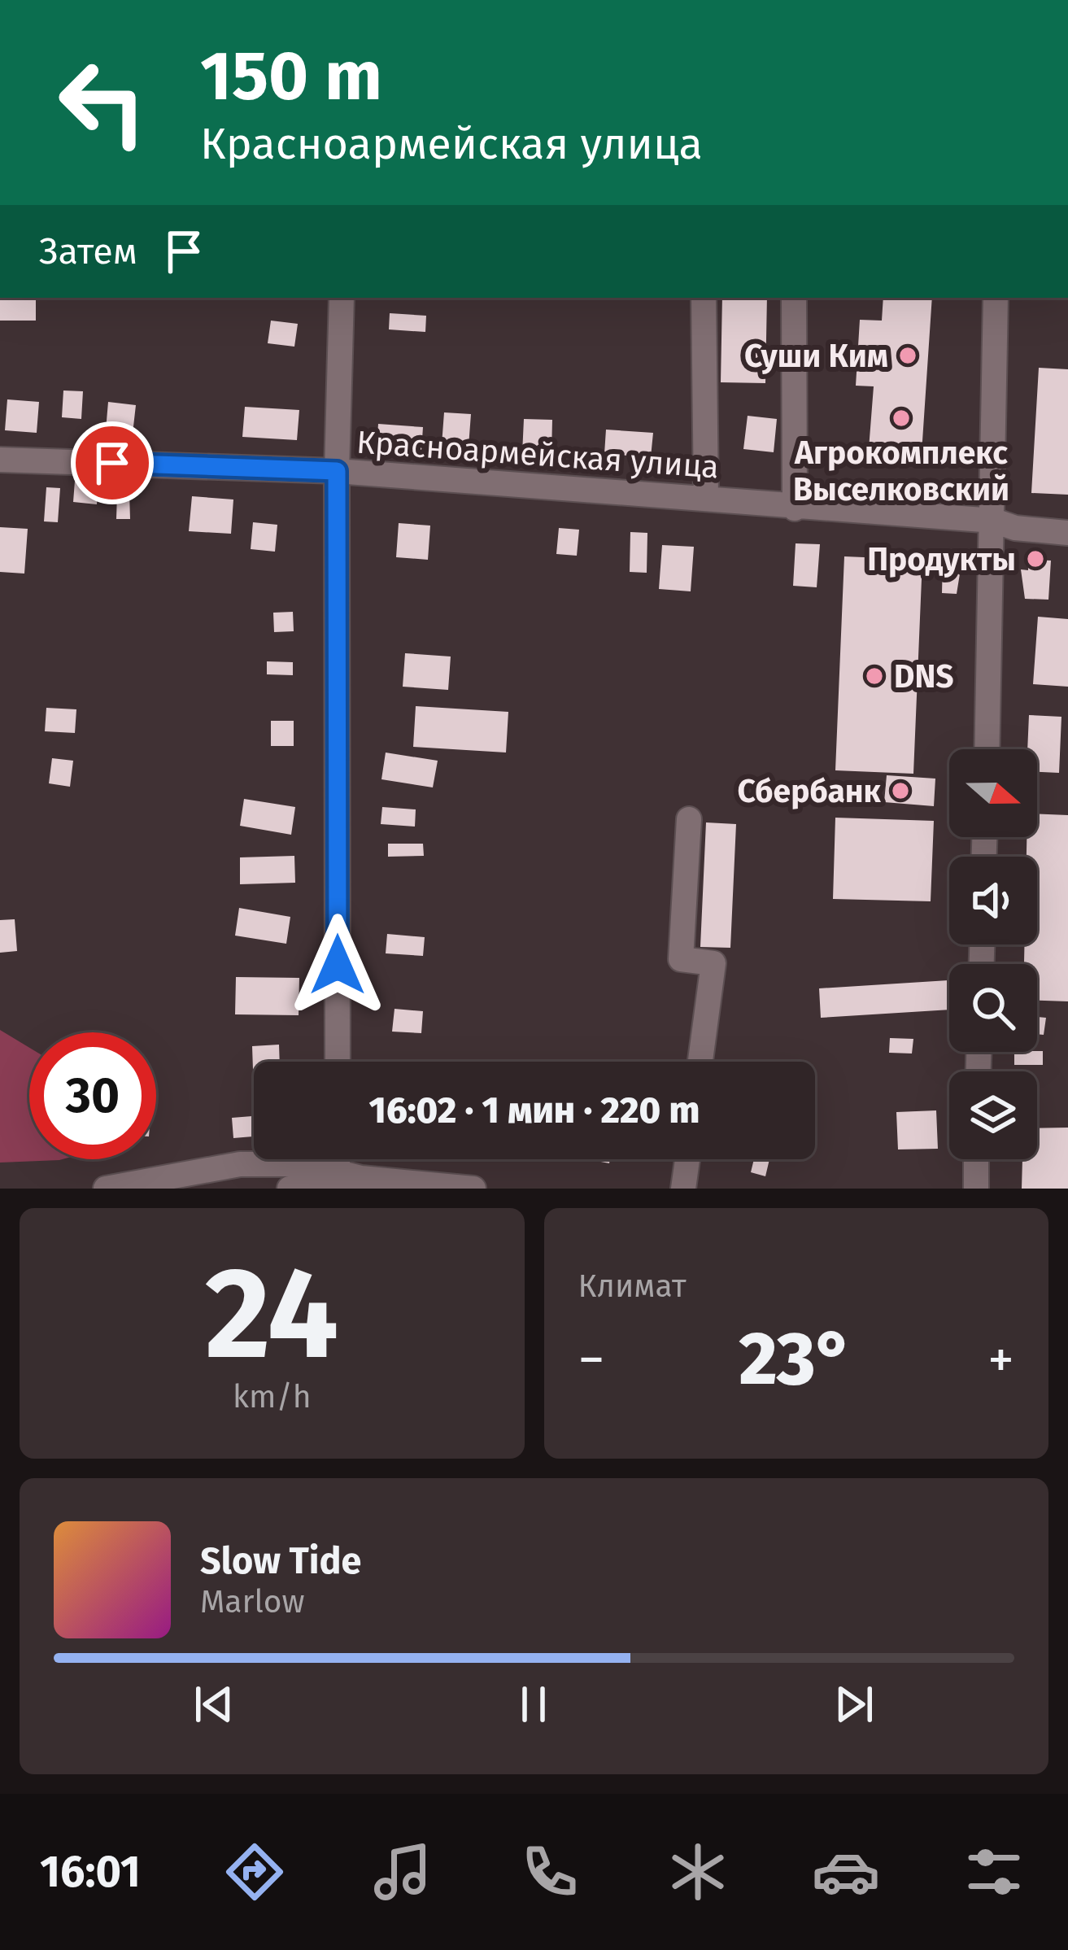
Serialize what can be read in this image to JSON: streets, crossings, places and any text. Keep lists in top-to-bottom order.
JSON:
{
  "streets": {
    "street": ["Красноармейская улица"]
  },
  "places": [
    "Суши Ким",
    "Агрокомплекс Выселковский",
    "Продукты",
    "DNS",
    "Сбербанк"
  ],
  "north": "right",
  "page": {
    "turn": ["150 m", "Красноармейская улица"],
    "then": "Затем",
    "limit": "30",
    "trip": "16:02 · 1 мин · 220 m",
    "tile": [
      ["24", "km/h"],
      "Климат"
    ],
    "heat": ["−", "23°", "+"],
    "song": ["Slow Tide", "Marlow"],
    "tabs": "16:01"
  }
}
